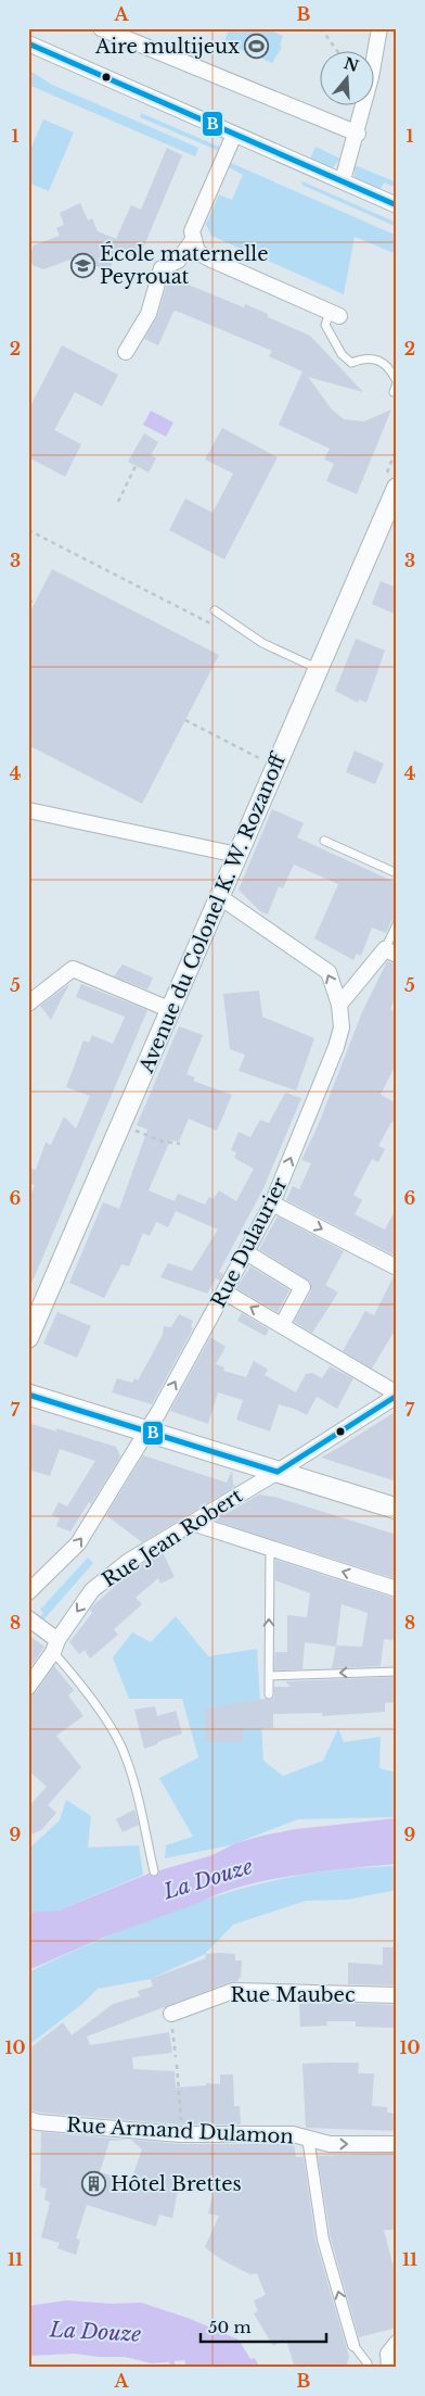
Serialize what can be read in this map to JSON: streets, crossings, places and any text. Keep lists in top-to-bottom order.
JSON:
{
  "streets": {
    "street": [
      "Avenue du Colonel K. W. Rozanoff",
      "Rue Dulaurier",
      "Rue Jean Robert",
      "Rue Maubec",
      "Rue Armand Dulamon"
    ]
  },
  "one_way": ["Rue Dulaurier", "Rue Jean Robert"],
  "water": ["La Douze"],
  "places": {
    "sports": ["Aire multijeux"],
    "school or university": ["École maternelle Peyrouat"],
    "building": ["Hôtel Brettes"]
  },
  "lines": ["transit line B"],
  "scale_bar": "50 m",
  "north": "top",
  "grid": {
    "columns": ["A", "B"],
    "rows": [
      "1",
      "2",
      "3",
      "4",
      "5",
      "6",
      "7",
      "8",
      "9",
      "10",
      "11"
    ]
  }
}
